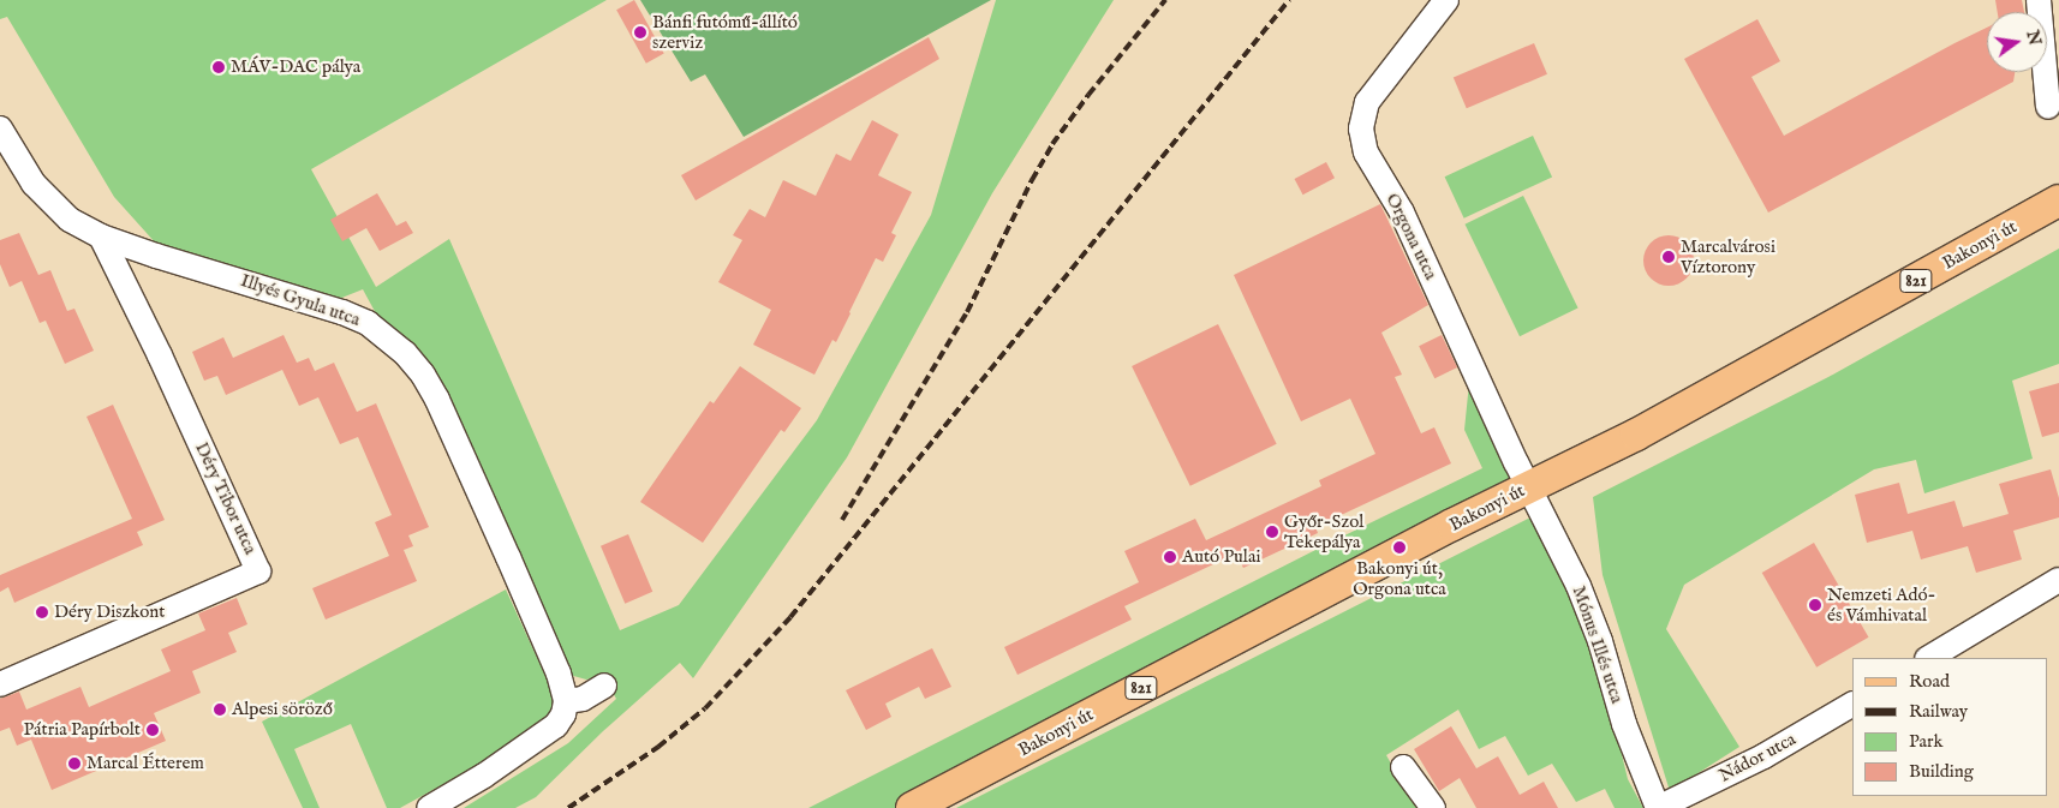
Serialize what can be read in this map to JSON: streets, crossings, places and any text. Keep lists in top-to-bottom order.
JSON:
{
  "streets": {
    "main road": ["Bakonyi út", "821"],
    "street": [
      "Orgona utca",
      "Illyés Gyula utca",
      "Déry Tibor utca",
      "Mónus Illés utca",
      "Nádor utca"
    ]
  },
  "crossings": [
    ["Orgona utca", "Bakonyi út"],
    ["Orgona utca", "Mónus Illés utca"],
    ["Bakonyi út", "Mónus Illés utca"],
    ["Illyés Gyula utca", "Déry Tibor utca"],
    ["Mónus Illés utca", "Nádor utca"]
  ],
  "places": [
    "Bánfi futómű-állító szerviz",
    "MÁV-DAC pálya",
    "Marcalvárosi Víztorony",
    "Győr-Szol Tekepálya",
    "Bakonyi út, Orgona utca",
    "Autó Pulai",
    "Nemzeti Adó- és Vámhivatal",
    "Déry Diszkont",
    "Alpesi söröző",
    "Pátria Papírbolt",
    "Marcal Étterem"
  ],
  "legend": [
    "Road",
    "Railway",
    "Park",
    "Building"
  ],
  "north": "right"
}
